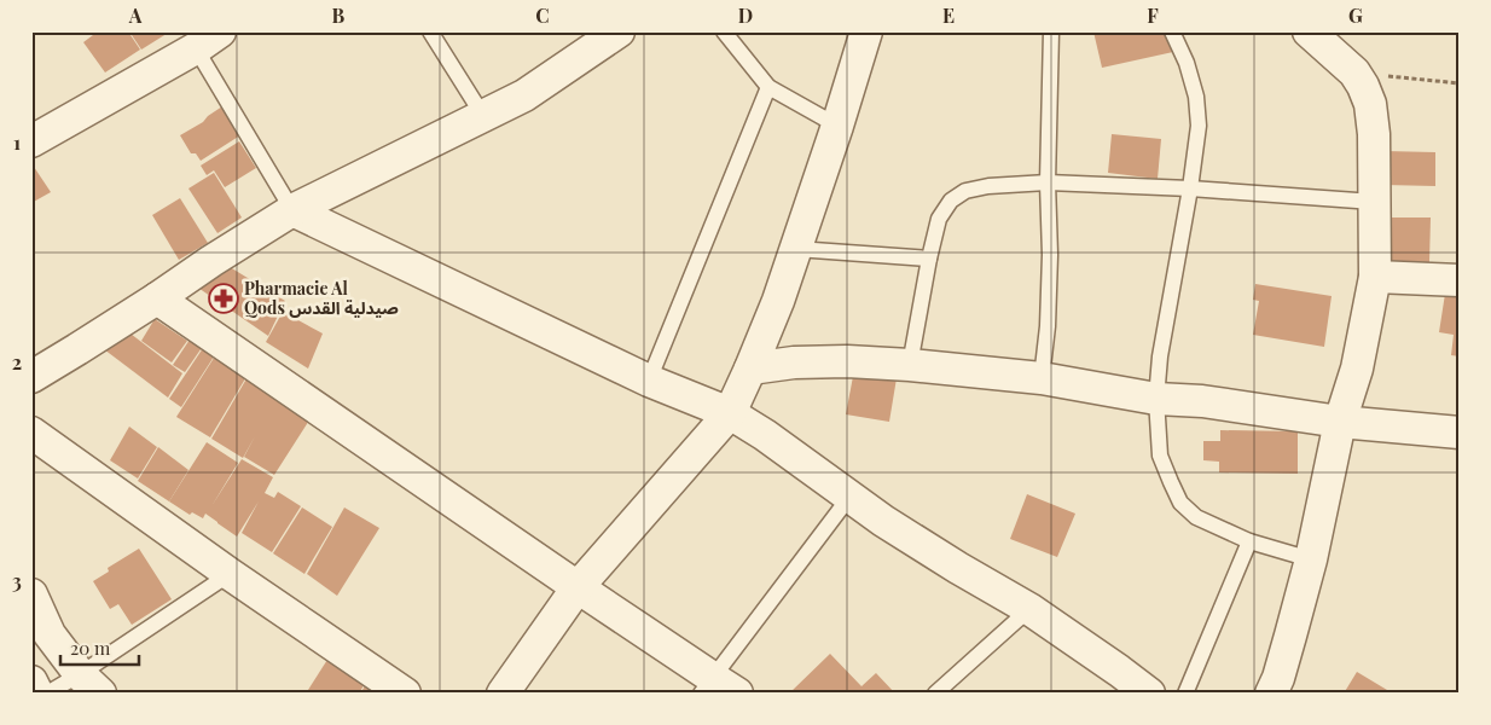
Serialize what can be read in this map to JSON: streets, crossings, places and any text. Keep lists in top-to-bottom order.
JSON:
{
  "places": {
    "pharmacy": ["Pharmacie Al Qods صيدلية القدس"]
  },
  "scale_bar": "20 m",
  "grid": {
    "columns": [
      "A",
      "B",
      "C",
      "D",
      "E",
      "F",
      "G"
    ],
    "rows": ["1", "2", "3"]
  }
}
